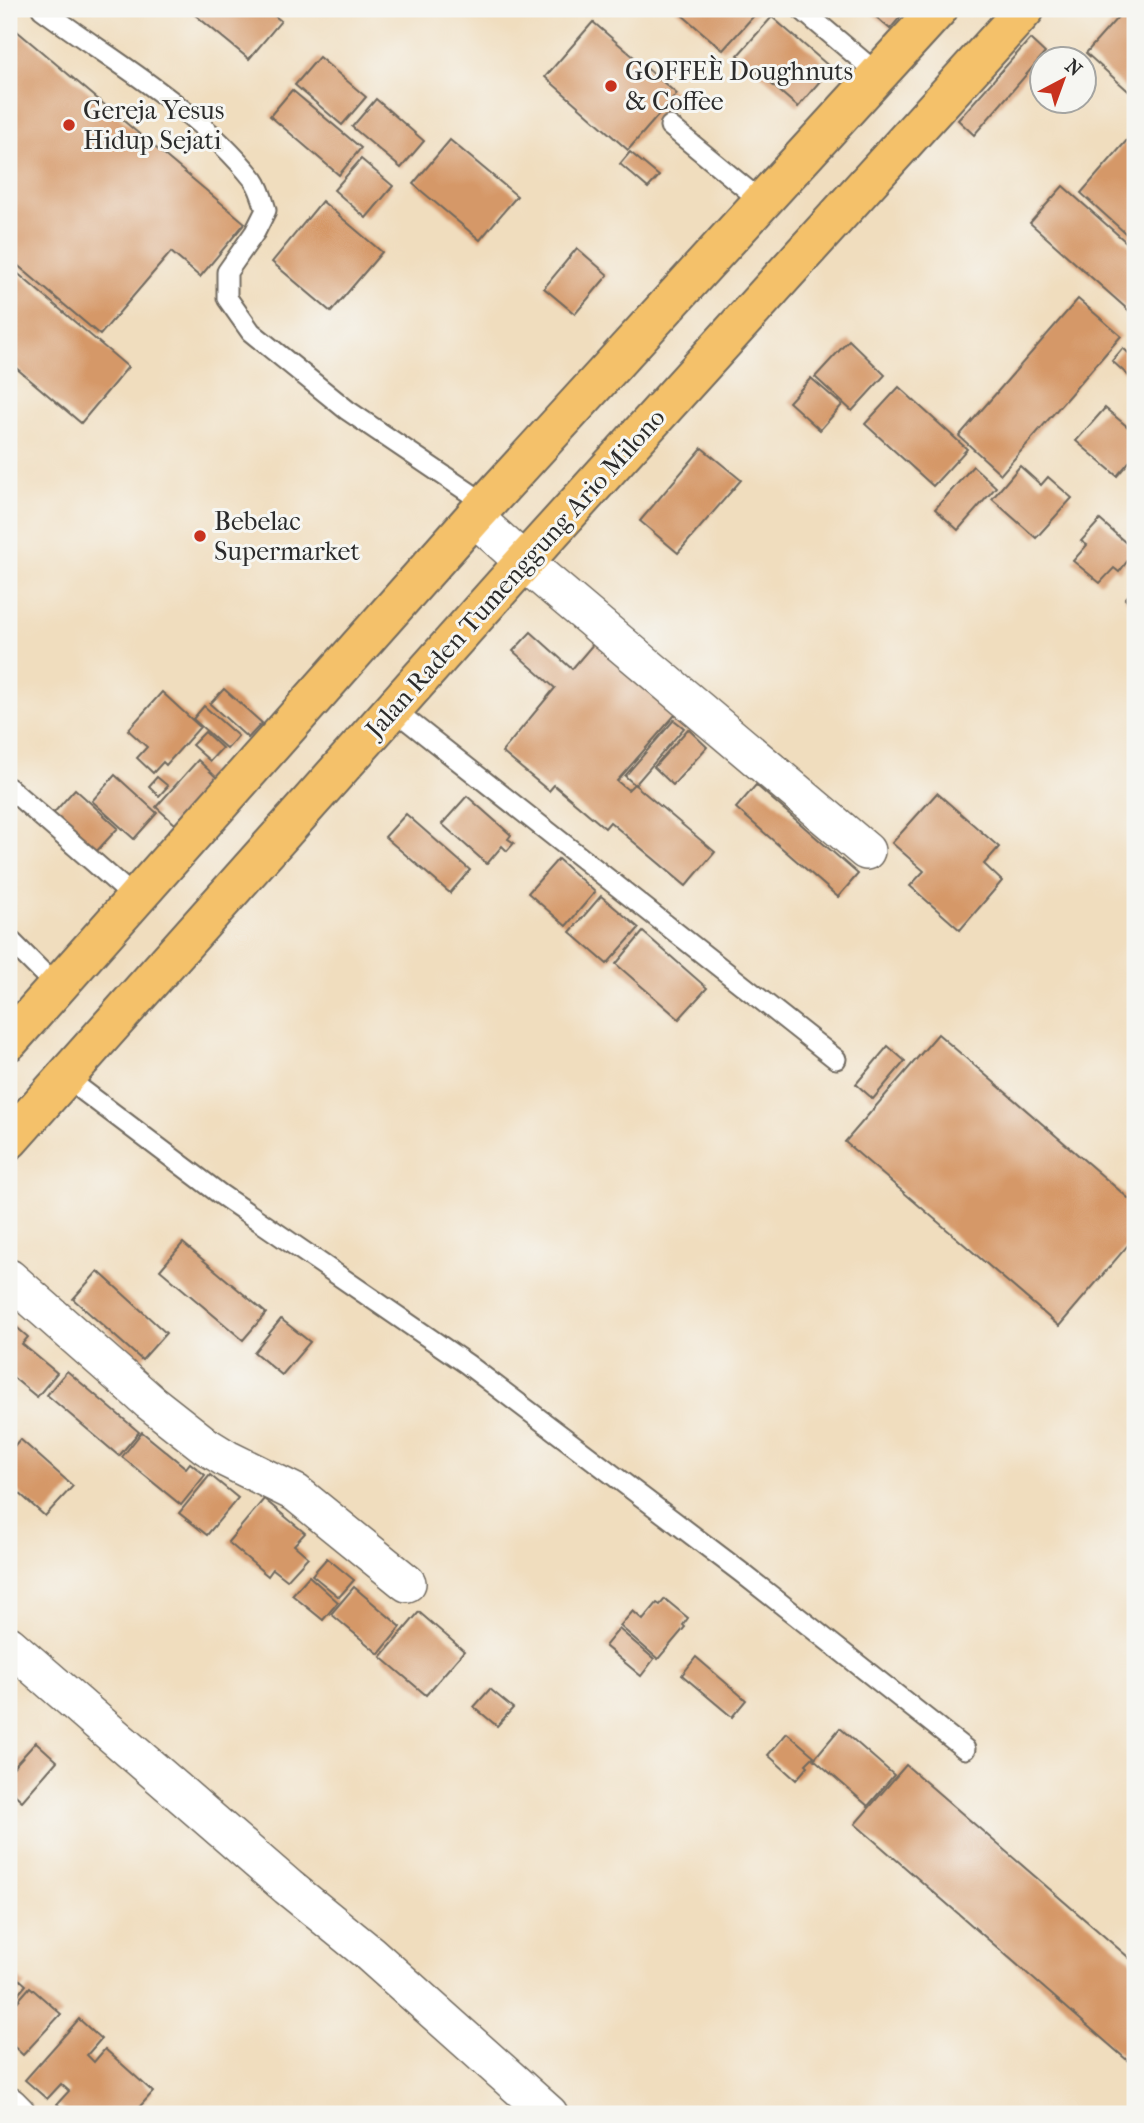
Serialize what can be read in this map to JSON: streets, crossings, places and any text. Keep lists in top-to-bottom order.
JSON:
{
  "streets": {
    "highway": ["Jalan Raden Tumenggung Ario Milono"]
  },
  "places": ["GOFFEÈ Doughnuts & Coffee", "Gereja Yesus Hidup Sejati", "Bebelac Supermarket"],
  "north": "top right"
}
